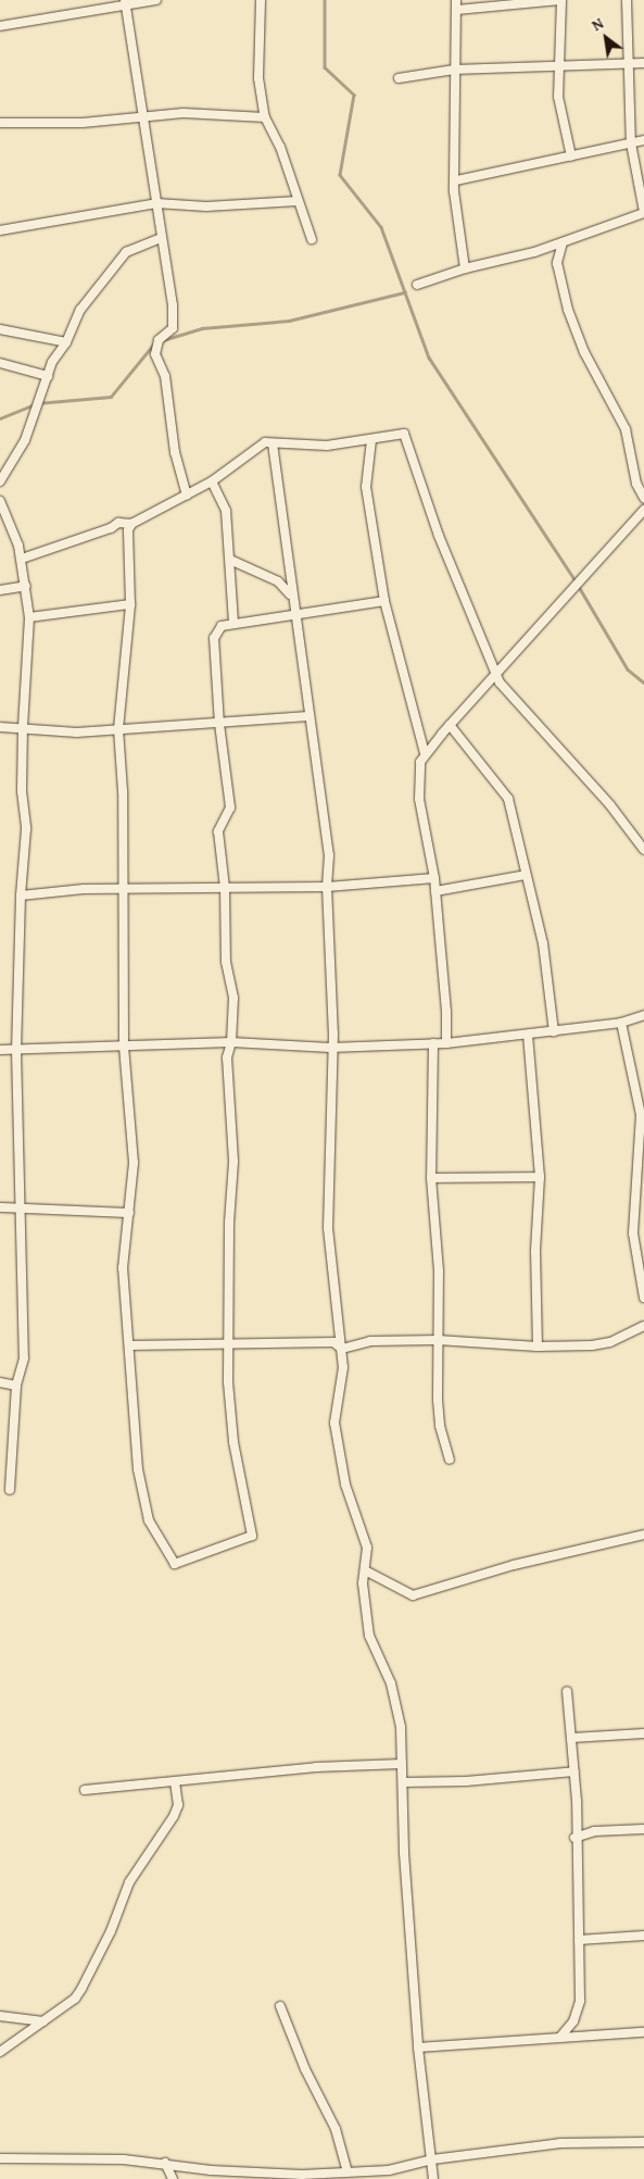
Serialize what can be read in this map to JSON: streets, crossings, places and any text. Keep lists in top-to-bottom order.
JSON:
{
  "north": "top left"
}
